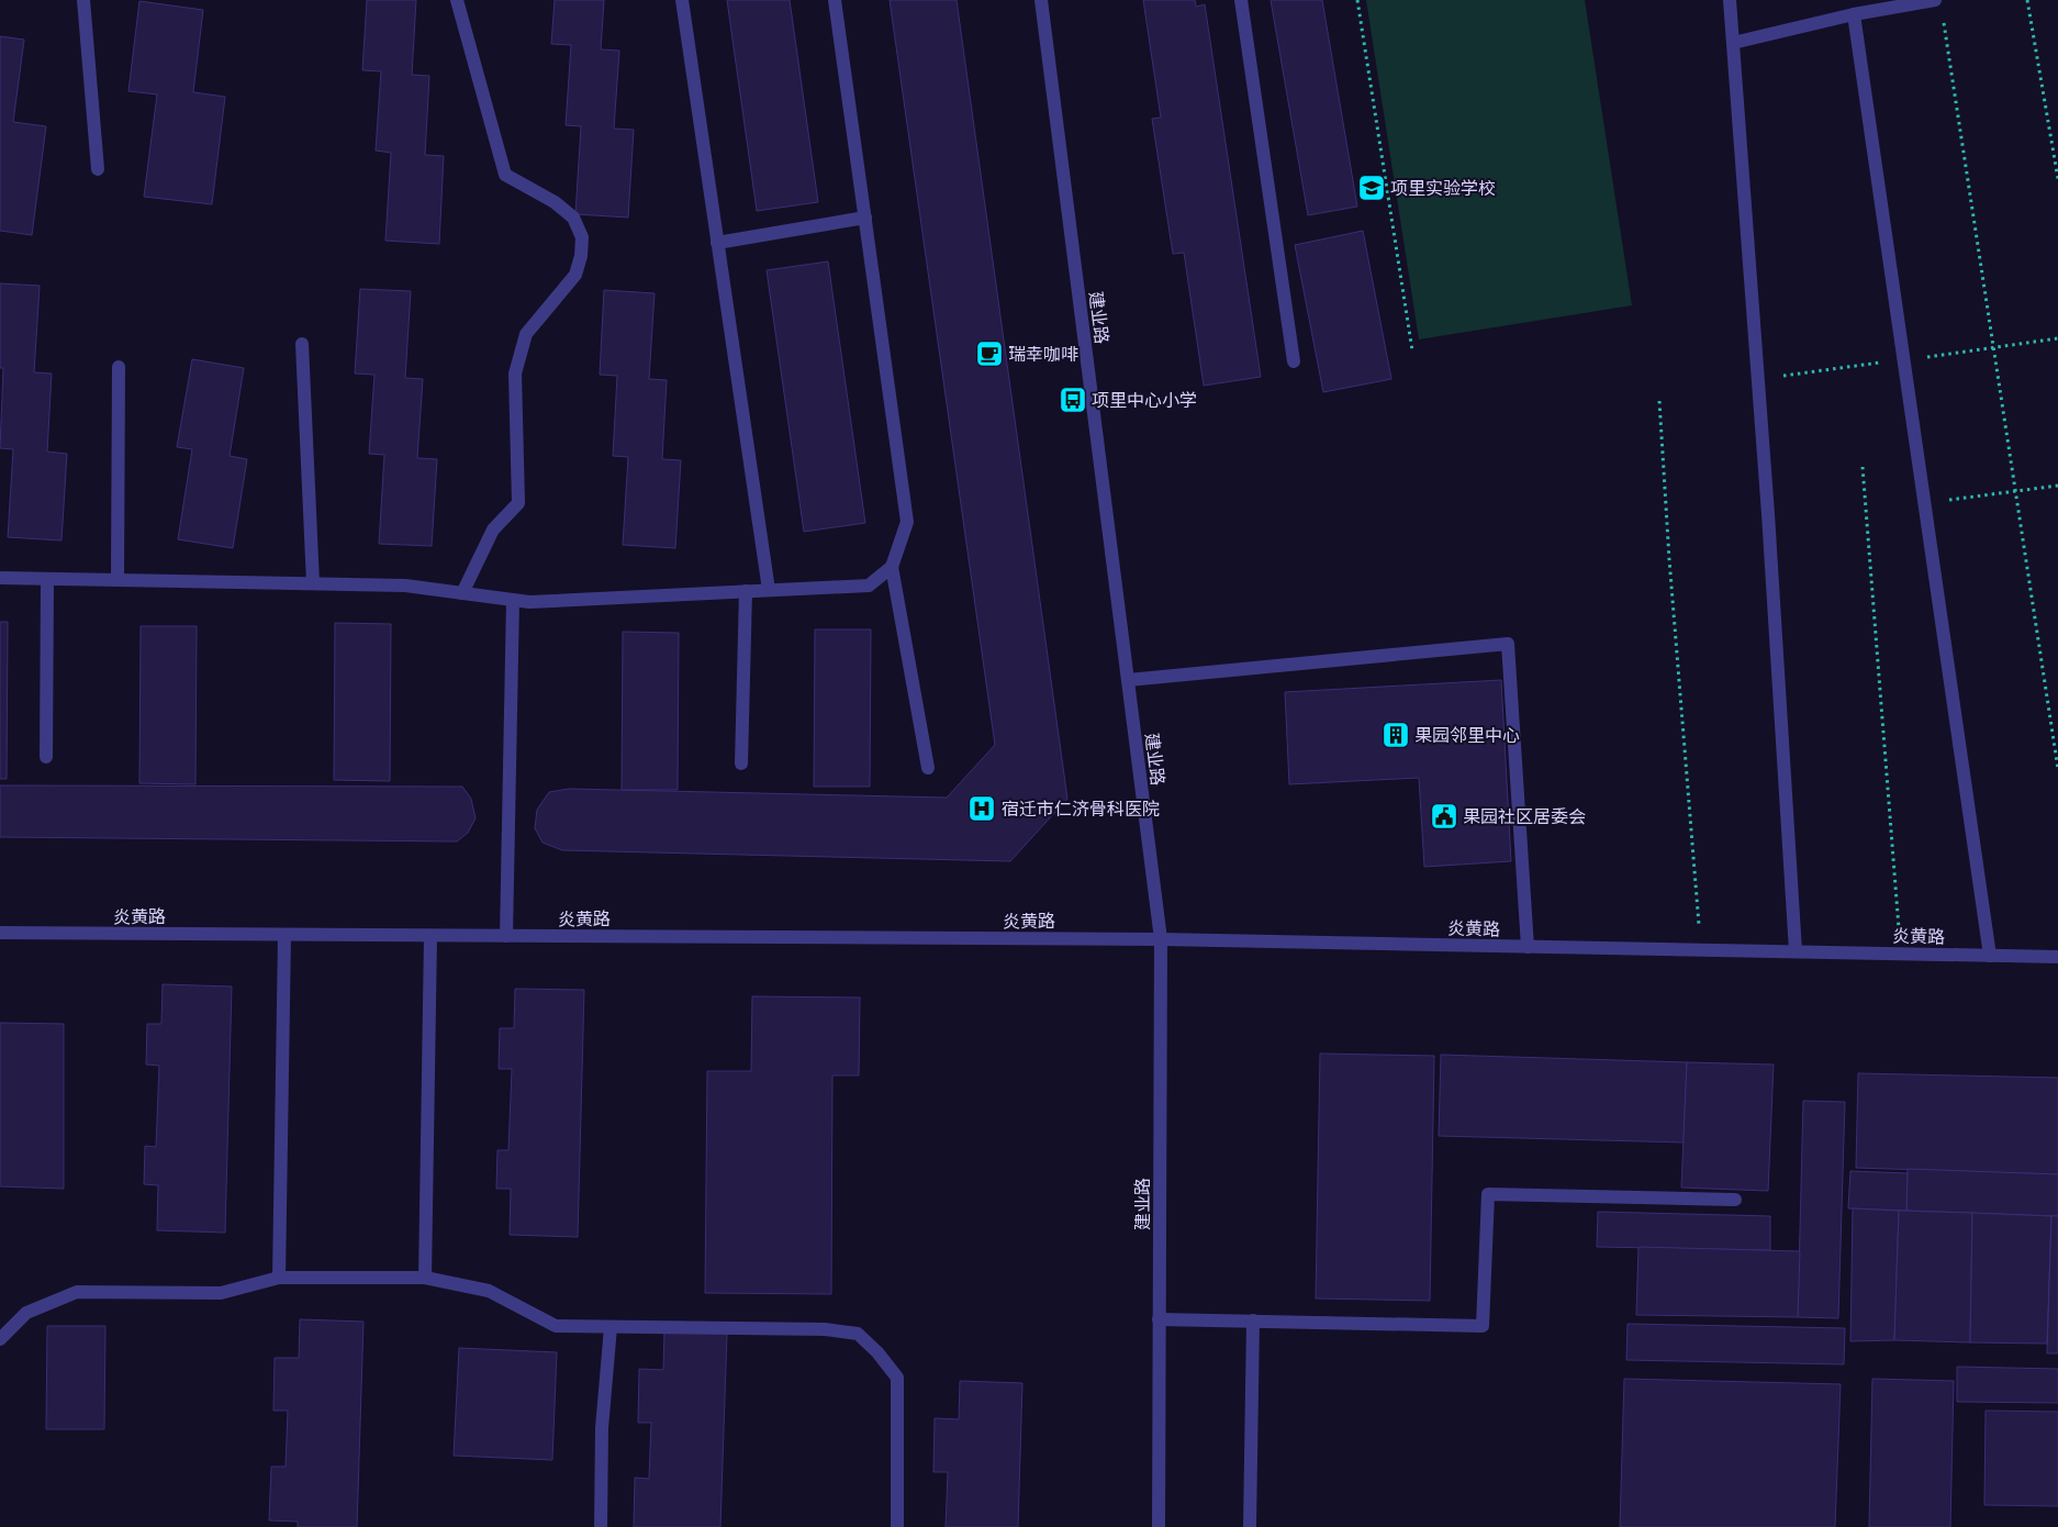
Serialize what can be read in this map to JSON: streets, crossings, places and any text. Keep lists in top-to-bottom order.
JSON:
{
  "streets": {
    "street": ["建业路", "炎黄路"]
  },
  "crossings": [
    ["建业路", "炎黄路"]
  ],
  "places": {
    "school or university": ["项里实验学校"],
    "cafe": ["瑞幸咖啡"],
    "bus stop": ["项里中心小学"],
    "building": ["果园邻里中心"],
    "hospital": ["宿迁市仁济骨科医院"],
    "public building": ["果园社区居委会"]
  }
}
